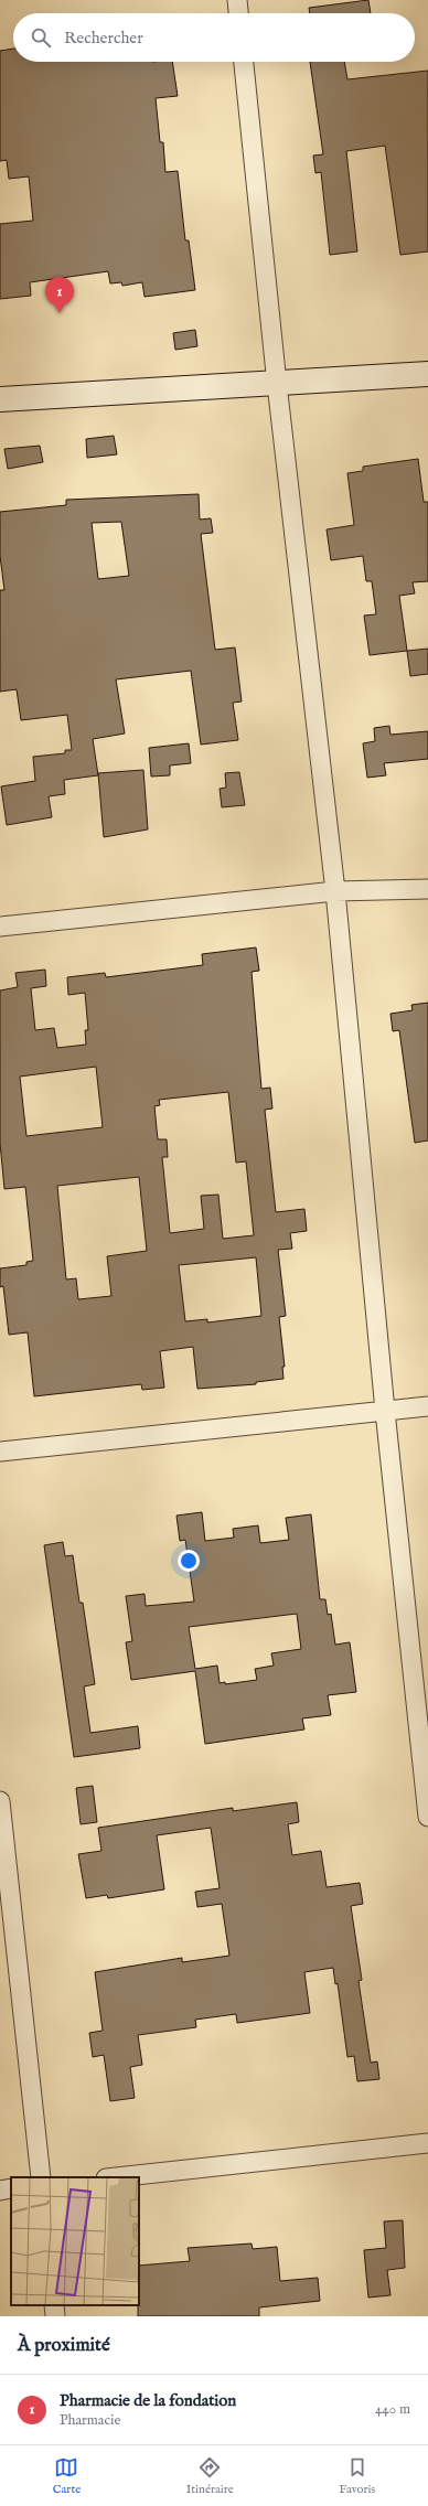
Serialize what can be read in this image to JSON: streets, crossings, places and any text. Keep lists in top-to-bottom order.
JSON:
{
  "page": {
    "search": "Rechercher",
    "pins": "1",
    "heading": "À proximité",
    "list": [
      {
        "mark": "1",
        "name": "Pharmacie de la fondation",
        "note": "Pharmacie",
        "value": "440 m"
      }
    ],
    "nav": ["Carte", "Itinéraire", "Favoris"]
  }
}
